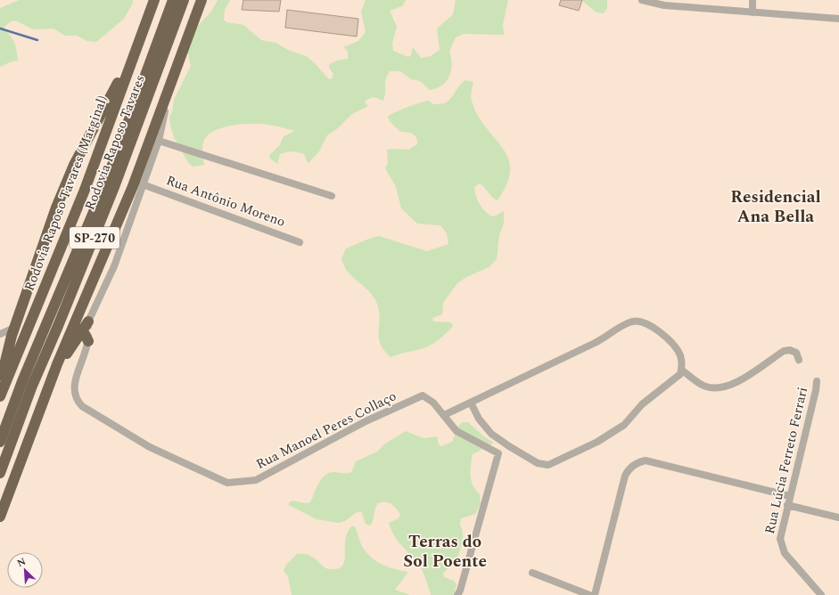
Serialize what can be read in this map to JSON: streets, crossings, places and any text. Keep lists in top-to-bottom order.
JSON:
{
  "streets": {
    "highway": ["Rodovia Raposo Tavares", "Rodovia Raposo Tavares (Marginal)", "SP-270"],
    "street": ["Rua Antônio Moreno", "Rua Manoel Peres Collaço", "Rua Lúcia Ferreto Ferrari"]
  },
  "districts": ["Residencial Ana Bella", "Terras do Sol Poente"],
  "north": "top left"
}
